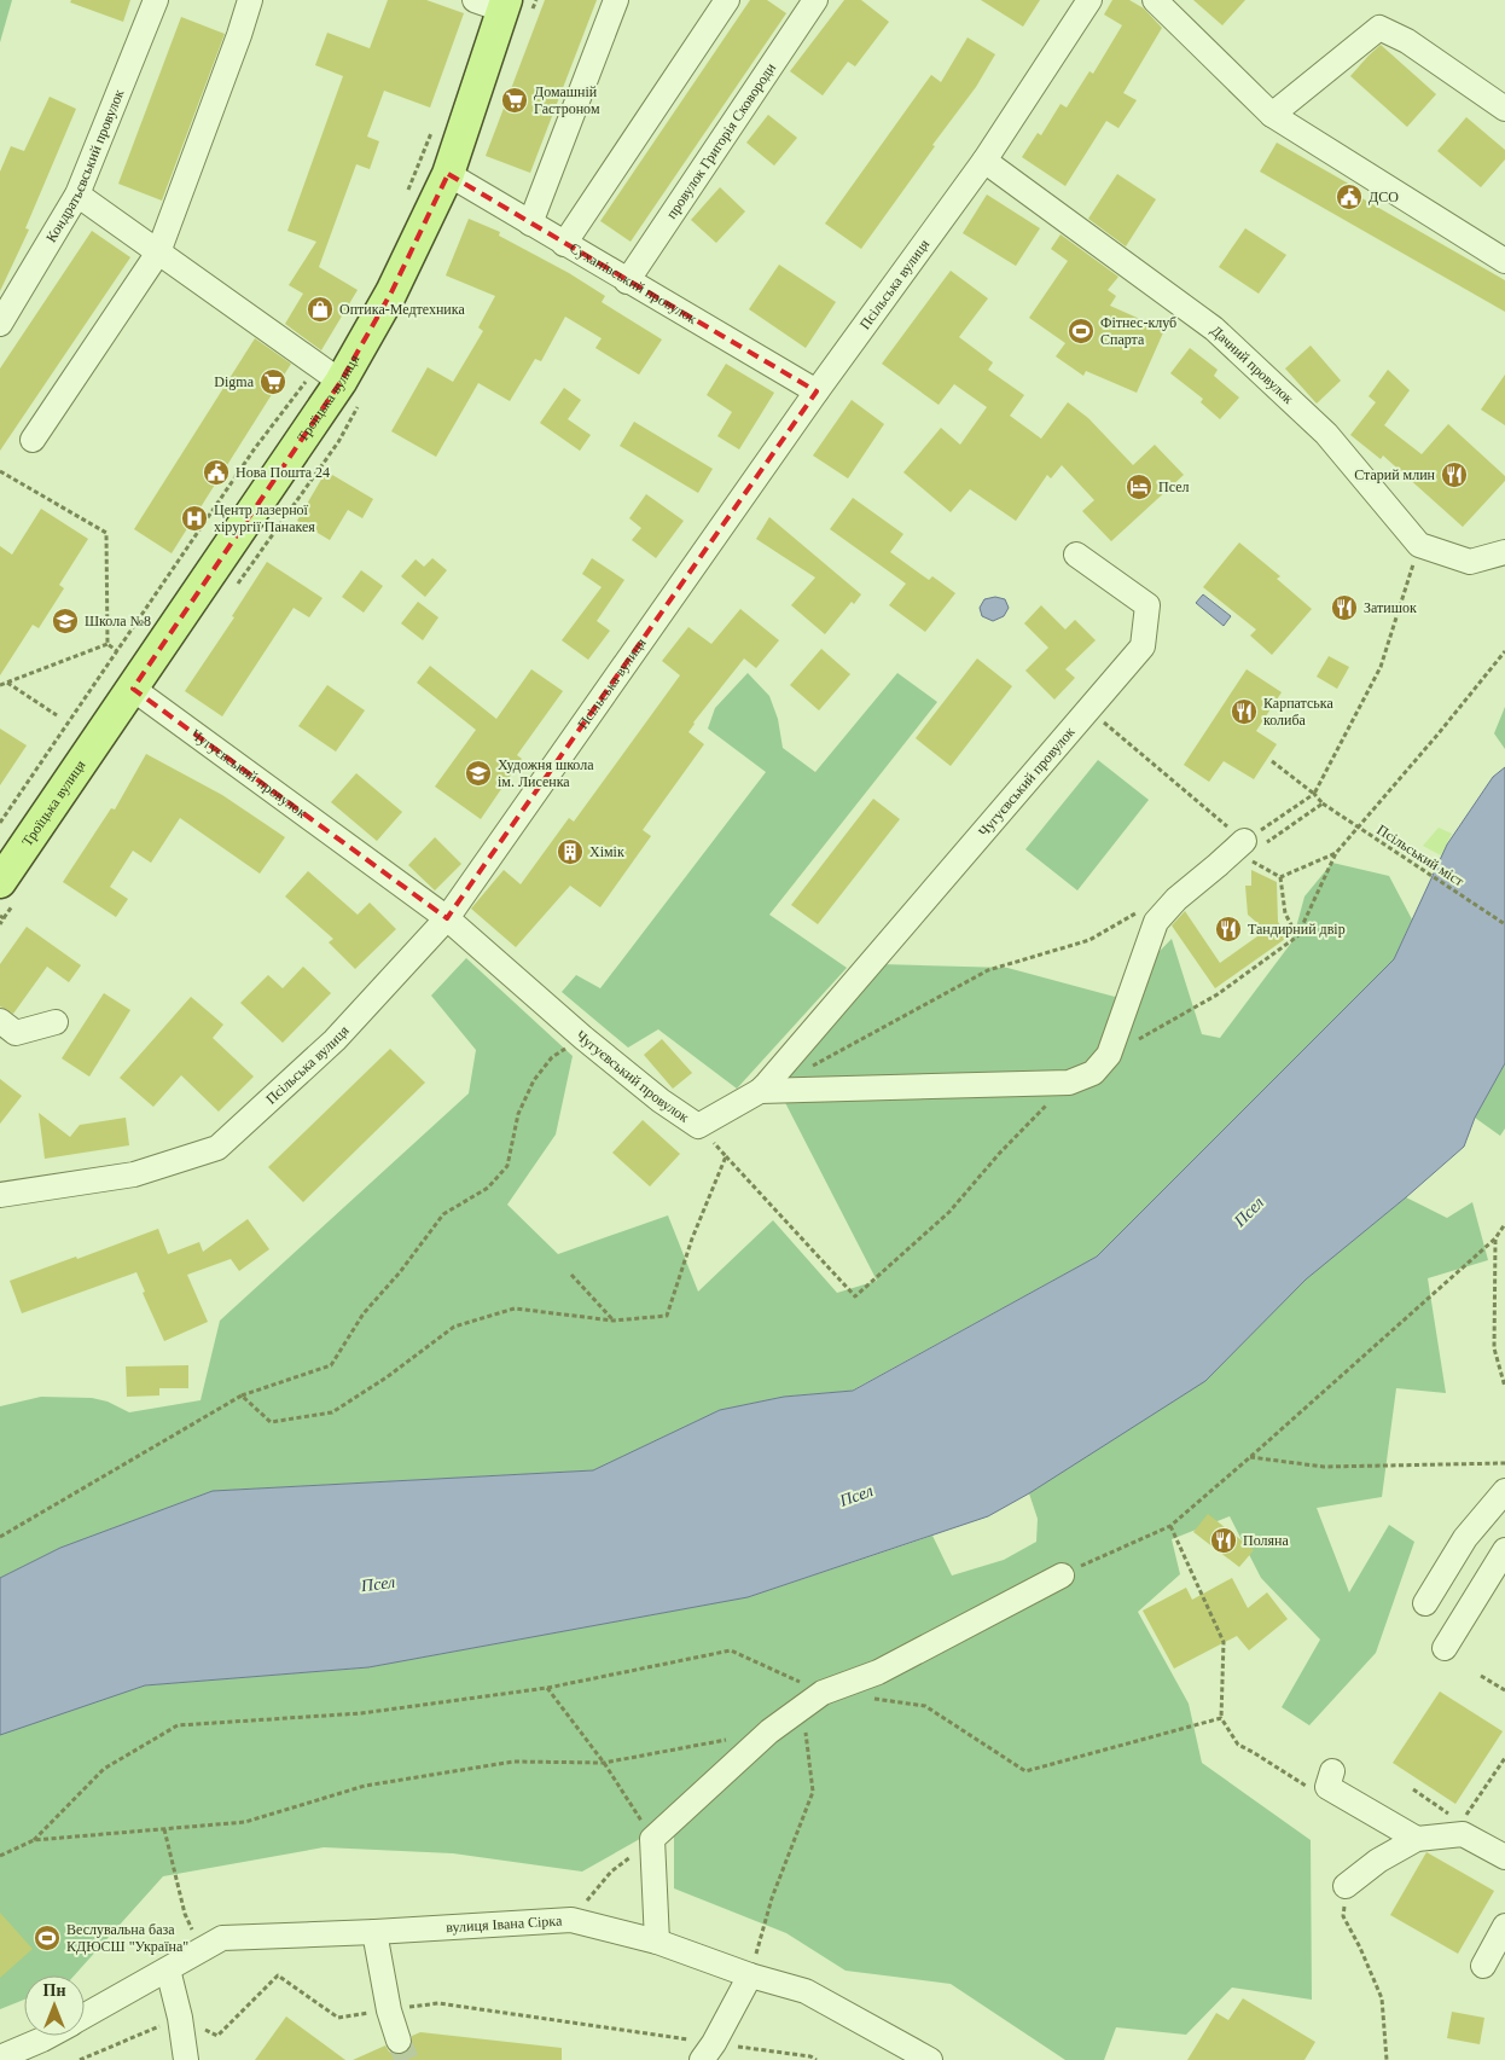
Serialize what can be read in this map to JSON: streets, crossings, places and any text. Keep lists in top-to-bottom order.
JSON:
{
  "streets": {
    "main road": ["Троїцька вулиця"],
    "street": [
      "провулок Григорія Сковороди",
      "Кондратьєвський провулок",
      "Суханівський провулок",
      "Псільська вулиця",
      "Дачний провулок",
      "Чугуєвський провулок",
      "вулиця Івана Сірка"
    ],
    "path": ["Псільський міст"]
  },
  "crossings": [
    ["провулок Григорія Сковороди", "Суханівський провулок"],
    ["Суханівський провулок", "Псільська вулиця"],
    ["Суханівський провулок", "Троїцька вулиця"],
    ["Псільська вулиця", "Дачний провулок"],
    ["Псільська вулиця", "Чугуєвський провулок"],
    ["Троїцька вулиця", "Чугуєвський провулок"]
  ],
  "water": ["Псел"],
  "places": {
    "supermarket": ["Домашній Гастроном", "Digma"],
    "public building": ["ДСО", "Нова Пошта 24"],
    "shop": ["Оптика-Медтехника"],
    "sports": ["Фітнес-клуб Спарта", "Веслувальна база КДЮСШ \"Україна\""],
    "restaurant": [
      "Старий млин",
      "Затишок",
      "Карпатська колиба",
      "Тандирний двір",
      "Поляна"
    ],
    "hotel": ["Псел"],
    "hospital": ["Центр лазерної хірургії Панакея"],
    "school or university": ["Школа №8", "Художня школа ім. Лисенка"],
    "building": ["Хімік"]
  },
  "north": "top"
}
